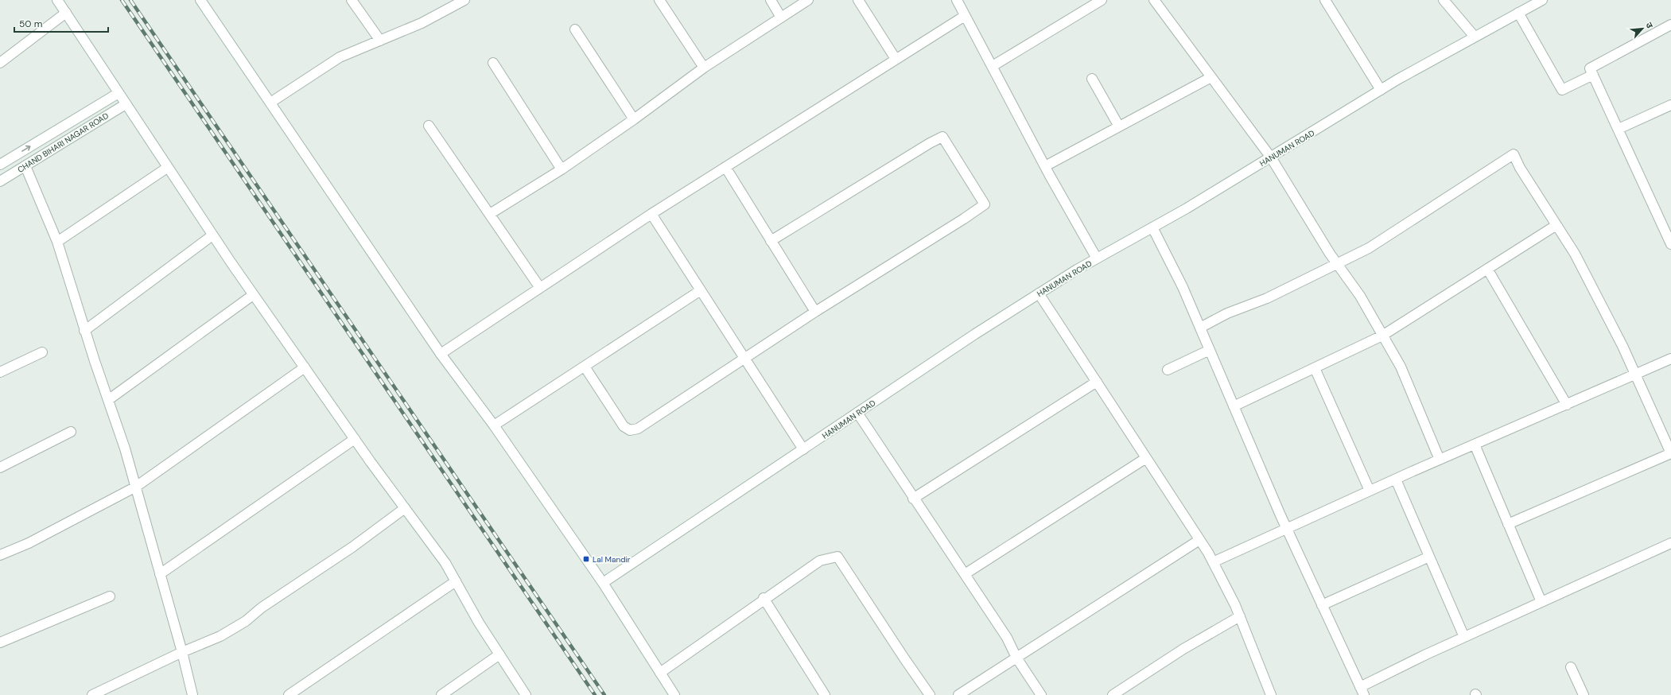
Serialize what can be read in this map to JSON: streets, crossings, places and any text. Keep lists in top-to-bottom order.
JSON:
{
  "streets": {
    "street": ["CHAND BIHARI NAGAR ROAD", "HANUMAN ROAD"]
  },
  "places": {
    "transit": ["Lal Mandir"]
  },
  "scale_bar": "50 m",
  "north": "top right"
}
